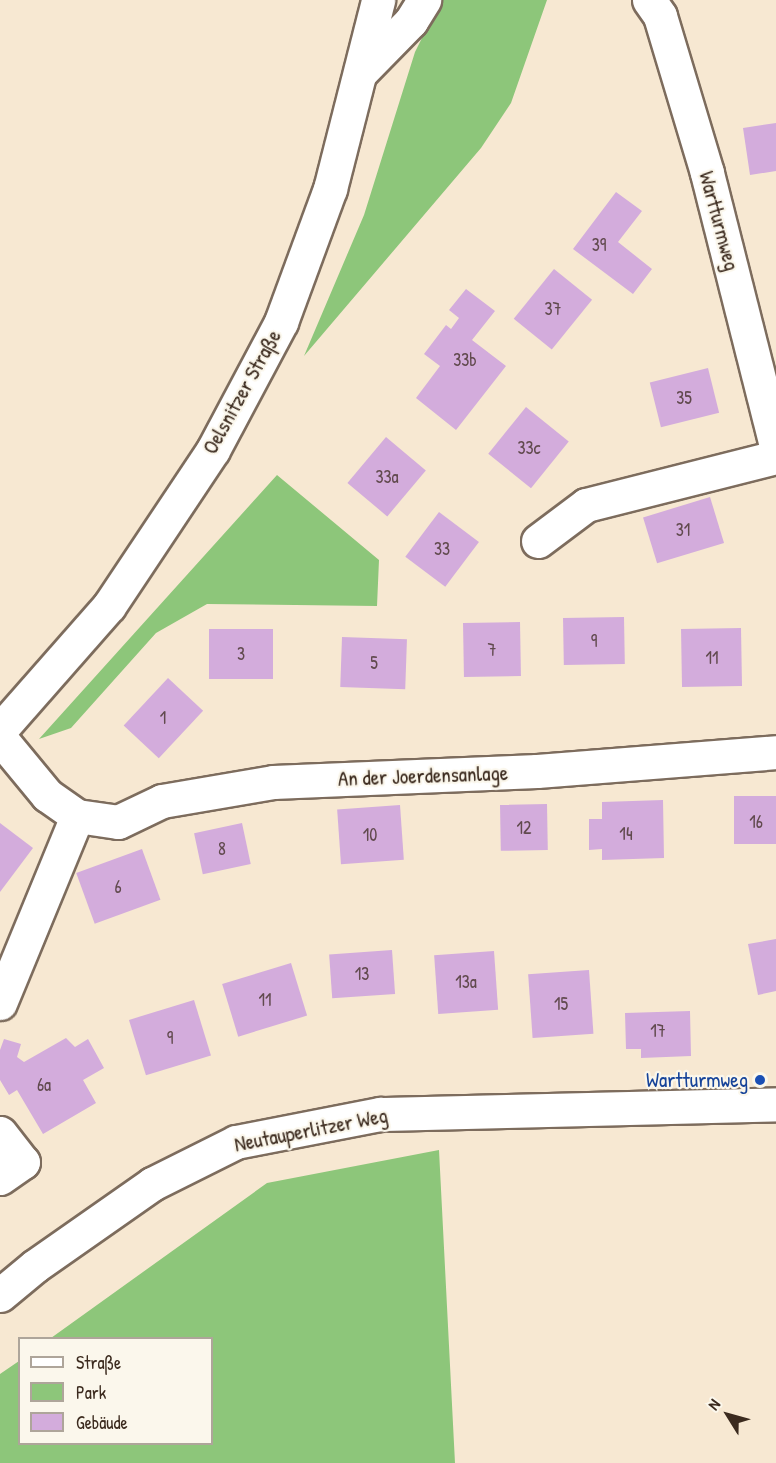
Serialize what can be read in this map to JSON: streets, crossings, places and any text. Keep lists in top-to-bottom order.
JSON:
{
  "streets": {
    "street": [
      "Wartturmweg",
      "Oelsnitzer Straße",
      "An der Joerdensanlage",
      "Neutauperlitzer Weg"
    ]
  },
  "places": ["Wartturmweg"],
  "house_numbers": [
    "39",
    "37",
    "33b",
    "35",
    "33c",
    "33a",
    "31",
    "33",
    "9",
    "7",
    "3",
    "11",
    "5",
    "1",
    "16",
    "12",
    "14",
    "10",
    "8",
    "6",
    "13",
    "13a",
    "11",
    "15",
    "17",
    "9",
    "6a"
  ],
  "legend": ["Straße", "Park", "Gebäude"],
  "north": "top left"
}
